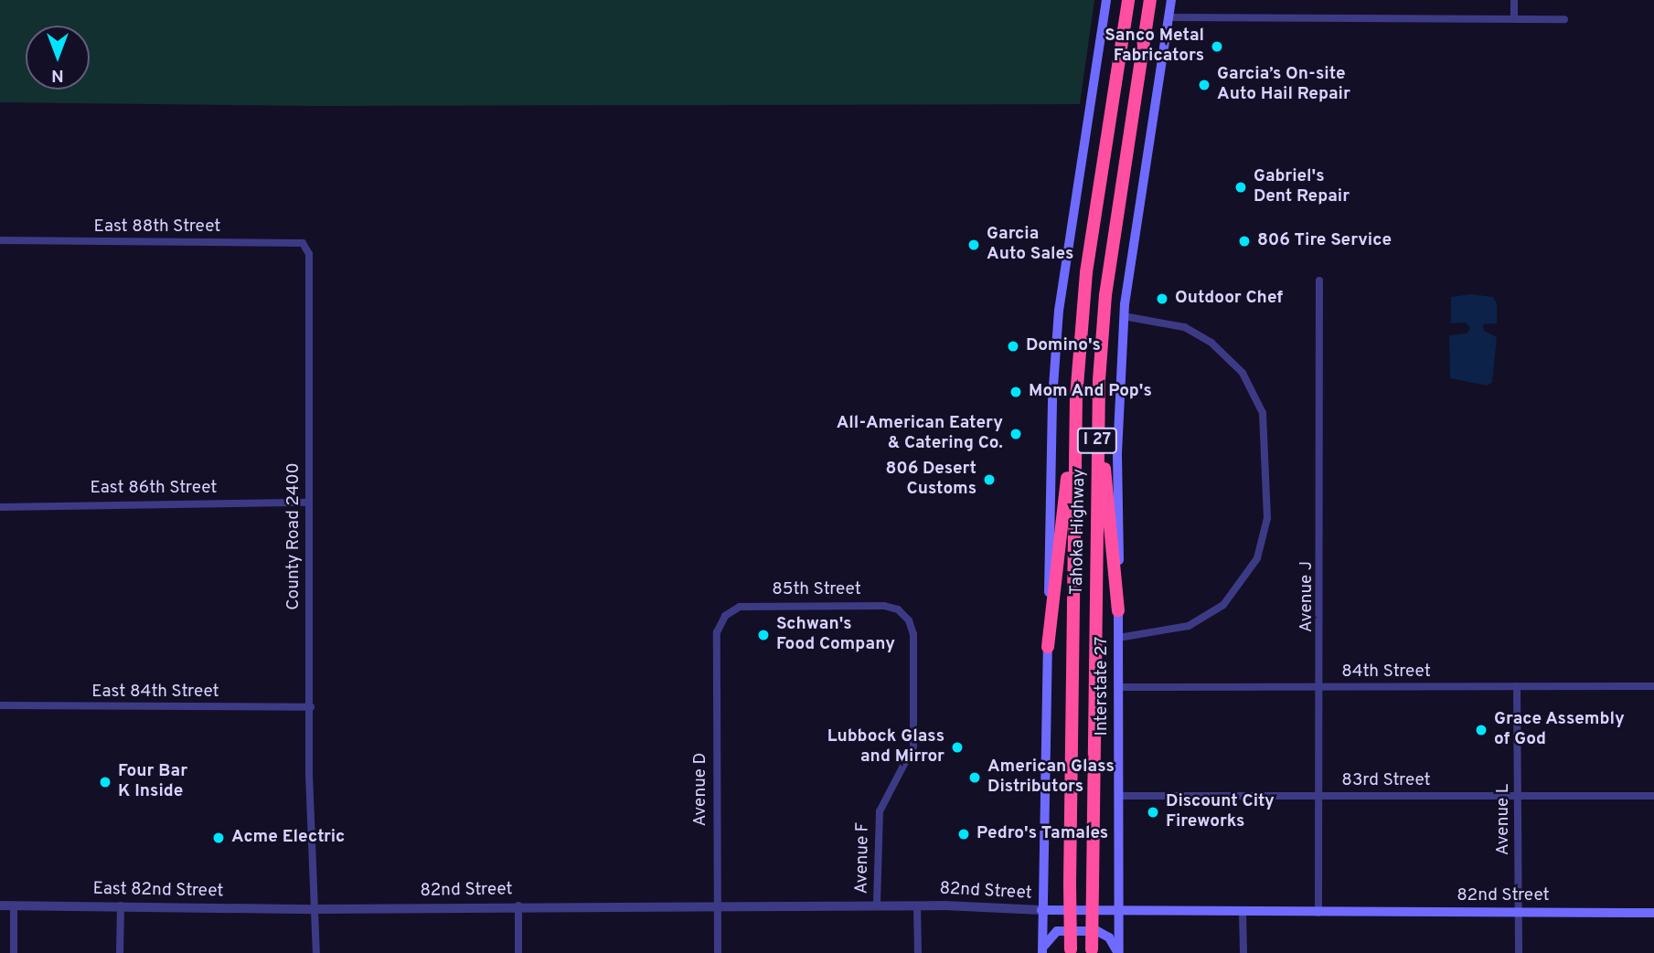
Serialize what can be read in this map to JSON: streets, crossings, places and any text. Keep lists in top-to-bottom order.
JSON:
{
  "streets": {
    "highway": ["I 27", "Tahoka Highway"],
    "main road": ["Interstate 27", "82nd Street"],
    "street": [
      "East 88th Street",
      "East 86th Street",
      "County Road 2400",
      "85th Street",
      "Avenue J",
      "84th Street",
      "East 84th Street",
      "83rd Street",
      "Avenue D",
      "Avenue L",
      "Avenue F",
      "East 82nd Street"
    ]
  },
  "crossings": [
    ["East 88th Street", "County Road 2400"],
    ["East 86th Street", "County Road 2400"],
    ["County Road 2400", "East 84th Street"],
    ["County Road 2400", "East 82nd Street"],
    ["County Road 2400", "82nd Street"],
    ["85th Street", "Avenue D"],
    ["85th Street", "Avenue F"],
    ["Avenue J", "84th Street"],
    ["Avenue J", "83rd Street"],
    ["Avenue J", "82nd Street"],
    ["84th Street", "Interstate 27"],
    ["84th Street", "Avenue L"],
    ["Interstate 27", "83rd Street"],
    ["Interstate 27", "82nd Street"],
    ["83rd Street", "Avenue L"],
    ["Avenue D", "82nd Street"],
    ["Avenue L", "82nd Street"],
    ["Avenue F", "82nd Street"],
    ["East 82nd Street", "82nd Street"]
  ],
  "places": [
    "Sanco Metal Fabricators",
    "Garcia’s On-site Auto Hail Repair",
    "Gabriel's Dent Repair",
    "806 Tire Service",
    "Garcia Auto Sales",
    "Outdoor Chef",
    "Domino's",
    "Mom And Pop's",
    "All-American Eatery & Catering Co.",
    "806 Desert Customs",
    "Schwan's Food Company",
    "Grace Assembly of God",
    "Lubbock Glass and Mirror",
    "American Glass Distributors",
    "Four Bar K Inside",
    "Discount City Fireworks",
    "Pedro's Tamales",
    "Acme Electric"
  ],
  "north": "bottom"
}
